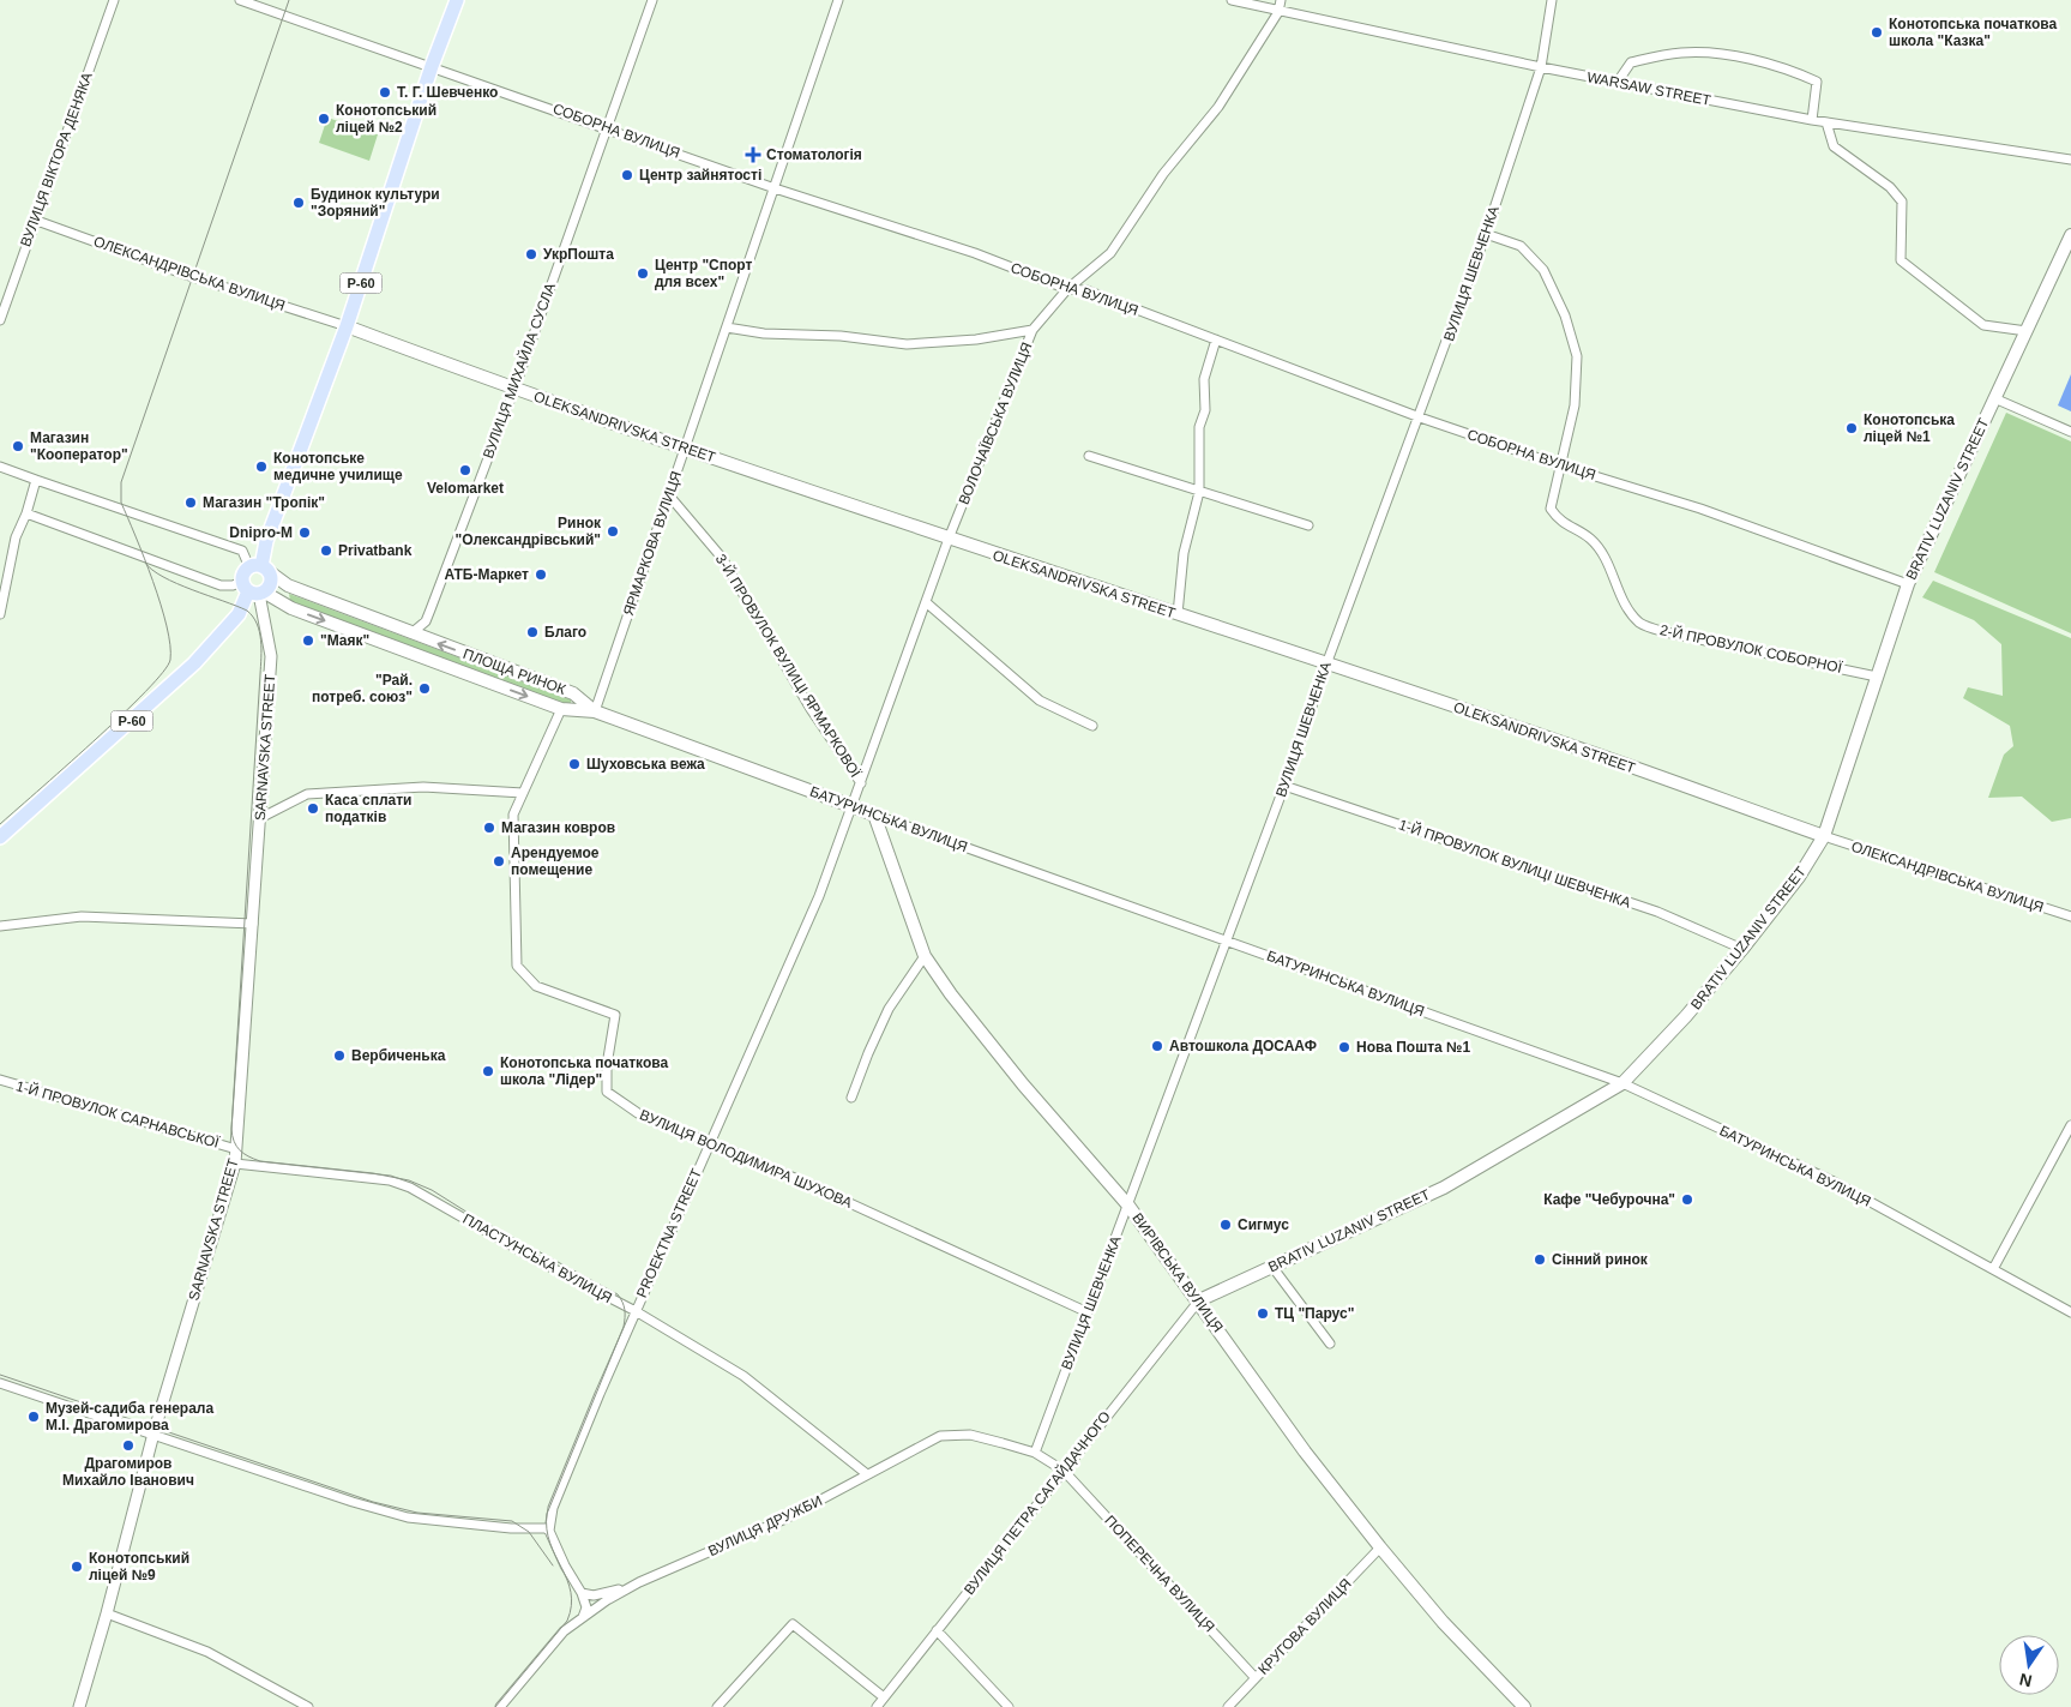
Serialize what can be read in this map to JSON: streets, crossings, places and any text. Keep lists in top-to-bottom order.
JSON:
{
  "streets": {
    "main road": [
      "Р-60",
      "OLEKSANDRIVSKA STREET",
      "BRATIV LUZANIV STREET",
      "ПЛОЩА РИНОК",
      "БАТУРИНСЬКА ВУЛИЦЯ",
      "ВИРІВСЬКА ВУЛИЦЯ"
    ],
    "street": [
      "WARSAW STREET",
      "СОБОРНА ВУЛИЦЯ",
      "ВУЛИЦЯ ВІКТОРА ДЕНЯКА",
      "ОЛЕКСАНДРІВСЬКА ВУЛИЦЯ",
      "ВУЛИЦЯ ШЕВЧЕНКА",
      "ВУЛИЦЯ МИХАЙЛА СУСЛА",
      "ВОЛОЧАЇВСЬКА ВУЛИЦЯ",
      "ЯРМАРКОВА ВУЛИЦЯ",
      "2-Й ПРОВУЛОК СОБОРНОЇ",
      "3-Й ПРОВУЛОК ВУЛИЦІ ЯРМАРКОВОЇ",
      "SARNAVSKA STREET",
      "1-Й ПРОВУЛОК ВУЛИЦІ ШЕВЧЕНКА",
      "1-Й ПРОВУЛОК САРНАВСЬКОЇ",
      "ВУЛИЦЯ ВОЛОДИМИРА ШУХОВА",
      "PROEKTNA STREET",
      "ПЛАСТУНСЬКА ВУЛИЦЯ",
      "ВУЛИЦЯ ПЕТРА САГАЙДАЧНОГО",
      "ВУЛИЦЯ ДРУЖБИ",
      "ПОПЕРЕЧНА ВУЛИЦЯ",
      "КРУГОВА ВУЛИЦЯ"
    ]
  },
  "crossings": [
    ["WARSAW STREET", "ВУЛИЦЯ ШЕВЧЕНКА"],
    ["WARSAW STREET", "ВОЛОЧАЇВСЬКА ВУЛИЦЯ"],
    ["СОБОРНА ВУЛИЦЯ", "ВУЛИЦЯ ШЕВЧЕНКА"],
    ["СОБОРНА ВУЛИЦЯ", "Р-60"],
    ["СОБОРНА ВУЛИЦЯ", "ВУЛИЦЯ МИХАЙЛА СУСЛА"],
    ["СОБОРНА ВУЛИЦЯ", "ВОЛОЧАЇВСЬКА ВУЛИЦЯ"],
    ["СОБОРНА ВУЛИЦЯ", "BRATIV LUZANIV STREET"],
    ["СОБОРНА ВУЛИЦЯ", "ЯРМАРКОВА ВУЛИЦЯ"],
    ["СОБОРНА ВУЛИЦЯ", "2-Й ПРОВУЛОК СОБОРНОЇ"],
    ["ВУЛИЦЯ ВІКТОРА ДЕНЯКА", "ОЛЕКСАНДРІВСЬКА ВУЛИЦЯ"],
    ["ОЛЕКСАНДРІВСЬКА ВУЛИЦЯ", "Р-60"],
    ["ОЛЕКСАНДРІВСЬКА ВУЛИЦЯ", "OLEKSANDRIVSKA STREET"],
    ["ОЛЕКСАНДРІВСЬКА ВУЛИЦЯ", "BRATIV LUZANIV STREET"],
    ["ВУЛИЦЯ ШЕВЧЕНКА", "OLEKSANDRIVSKA STREET"],
    ["ВУЛИЦЯ ШЕВЧЕНКА", "2-Й ПРОВУЛОК СОБОРНОЇ"],
    ["ВУЛИЦЯ ШЕВЧЕНКА", "БАТУРИНСЬКА ВУЛИЦЯ"],
    ["ВУЛИЦЯ ШЕВЧЕНКА", "1-Й ПРОВУЛОК ВУЛИЦІ ШЕВЧЕНКА"],
    ["ВУЛИЦЯ ШЕВЧЕНКА", "ВУЛИЦЯ ВОЛОДИМИРА ШУХОВА"],
    ["ВУЛИЦЯ ШЕВЧЕНКА", "ВИРІВСЬКА ВУЛИЦЯ"],
    ["ВУЛИЦЯ ШЕВЧЕНКА", "ВУЛИЦЯ ДРУЖБИ"],
    ["Р-60", "OLEKSANDRIVSKA STREET"],
    ["Р-60", "ПЛОЩА РИНОК"],
    ["Р-60", "SARNAVSKA STREET"],
    ["ВУЛИЦЯ МИХАЙЛА СУСЛА", "OLEKSANDRIVSKA STREET"],
    ["ВУЛИЦЯ МИХАЙЛА СУСЛА", "ПЛОЩА РИНОК"],
    ["ВОЛОЧАЇВСЬКА ВУЛИЦЯ", "OLEKSANDRIVSKA STREET"],
    ["ВОЛОЧАЇВСЬКА ВУЛИЦЯ", "3-Й ПРОВУЛОК ВУЛИЦІ ЯРМАРКОВОЇ"],
    ["ВОЛОЧАЇВСЬКА ВУЛИЦЯ", "БАТУРИНСЬКА ВУЛИЦЯ"],
    ["ВОЛОЧАЇВСЬКА ВУЛИЦЯ", "PROEKTNA STREET"],
    ["OLEKSANDRIVSKA STREET", "BRATIV LUZANIV STREET"],
    ["OLEKSANDRIVSKA STREET", "ЯРМАРКОВА ВУЛИЦЯ"],
    ["BRATIV LUZANIV STREET", "2-Й ПРОВУЛОК СОБОРНОЇ"],
    ["BRATIV LUZANIV STREET", "БАТУРИНСЬКА ВУЛИЦЯ"],
    ["BRATIV LUZANIV STREET", "1-Й ПРОВУЛОК ВУЛИЦІ ШЕВЧЕНКА"],
    ["BRATIV LUZANIV STREET", "ВИРІВСЬКА ВУЛИЦЯ"],
    ["BRATIV LUZANIV STREET", "ВУЛИЦЯ ПЕТРА САГАЙДАЧНОГО"],
    ["ЯРМАРКОВА ВУЛИЦЯ", "3-Й ПРОВУЛОК ВУЛИЦІ ЯРМАРКОВОЇ"],
    ["ЯРМАРКОВА ВУЛИЦЯ", "ПЛОЩА РИНОК"],
    ["ЯРМАРКОВА ВУЛИЦЯ", "БАТУРИНСЬКА ВУЛИЦЯ"],
    ["ПЛОЩА РИНОК", "SARNAVSKA STREET"],
    ["ПЛОЩА РИНОК", "БАТУРИНСЬКА ВУЛИЦЯ"],
    ["ПЛОЩА РИНОК", "ВУЛИЦЯ ВОЛОДИМИРА ШУХОВА"],
    ["SARNAVSKA STREET", "1-Й ПРОВУЛОК САРНАВСЬКОЇ"],
    ["SARNAVSKA STREET", "ПЛАСТУНСЬКА ВУЛИЦЯ"],
    ["БАТУРИНСЬКА ВУЛИЦЯ", "PROEKTNA STREET"],
    ["БАТУРИНСЬКА ВУЛИЦЯ", "ВИРІВСЬКА ВУЛИЦЯ"],
    ["ВУЛИЦЯ ВОЛОДИМИРА ШУХОВА", "PROEKTNA STREET"],
    ["PROEKTNA STREET", "ПЛАСТУНСЬКА ВУЛИЦЯ"],
    ["ПЛАСТУНСЬКА ВУЛИЦЯ", "ВУЛИЦЯ ДРУЖБИ"],
    ["ВИРІВСЬКА ВУЛИЦЯ", "ВУЛИЦЯ ПЕТРА САГАЙДАЧНОГО"],
    ["ВИРІВСЬКА ВУЛИЦЯ", "КРУГОВА ВУЛИЦЯ"],
    ["ВУЛИЦЯ ПЕТРА САГАЙДАЧНОГО", "ВУЛИЦЯ ДРУЖБИ"],
    ["ВУЛИЦЯ ПЕТРА САГАЙДАЧНОГО", "ПОПЕРЕЧНА ВУЛИЦЯ"],
    ["ВУЛИЦЯ ДРУЖБИ", "ПОПЕРЕЧНА ВУЛИЦЯ"],
    ["ПОПЕРЕЧНА ВУЛИЦЯ", "КРУГОВА ВУЛИЦЯ"]
  ],
  "places": {
    "other": [
      "Конотопська початкова школа \"Казка\"",
      "Т. Г. Шевченко",
      "Конотопський ліцей №2",
      "Центр зайнятості",
      "Будинок культури \"Зоряний\"",
      "УкрПошта",
      "Центр \"Спорт для всех\"",
      "Конотопська ліцей №1",
      "Магазин \"Кооператор\"",
      "Конотопське медичне училище",
      "Velomarket",
      "Магазин \"Тропік\"",
      "Ринок \"Олександрівський\"",
      "Dnipro-M",
      "Privatbank",
      "АТБ-Маркет",
      "Благо",
      "\"Маяк\"",
      "\"Рай. потреб. союз\"",
      "Шуховська вежа",
      "Каса сплати податків",
      "Магазин ковров",
      "Арендуемое помещение",
      "Автошкола ДОСААФ",
      "Нова Пошта №1",
      "Вербиченька",
      "Конотопська початкова школа \"Лідер\"",
      "Кафе \"Чебурочна\"",
      "Сигмус",
      "Сінний ринок",
      "ТЦ \"Парус\"",
      "Музей-садиба генерала М.І. Драгомирова",
      "Драгомиров Михайло Іванович",
      "Конотопський ліцей №9"
    ],
    "health": ["Стоматологія"]
  },
  "north": "bottom"
}
